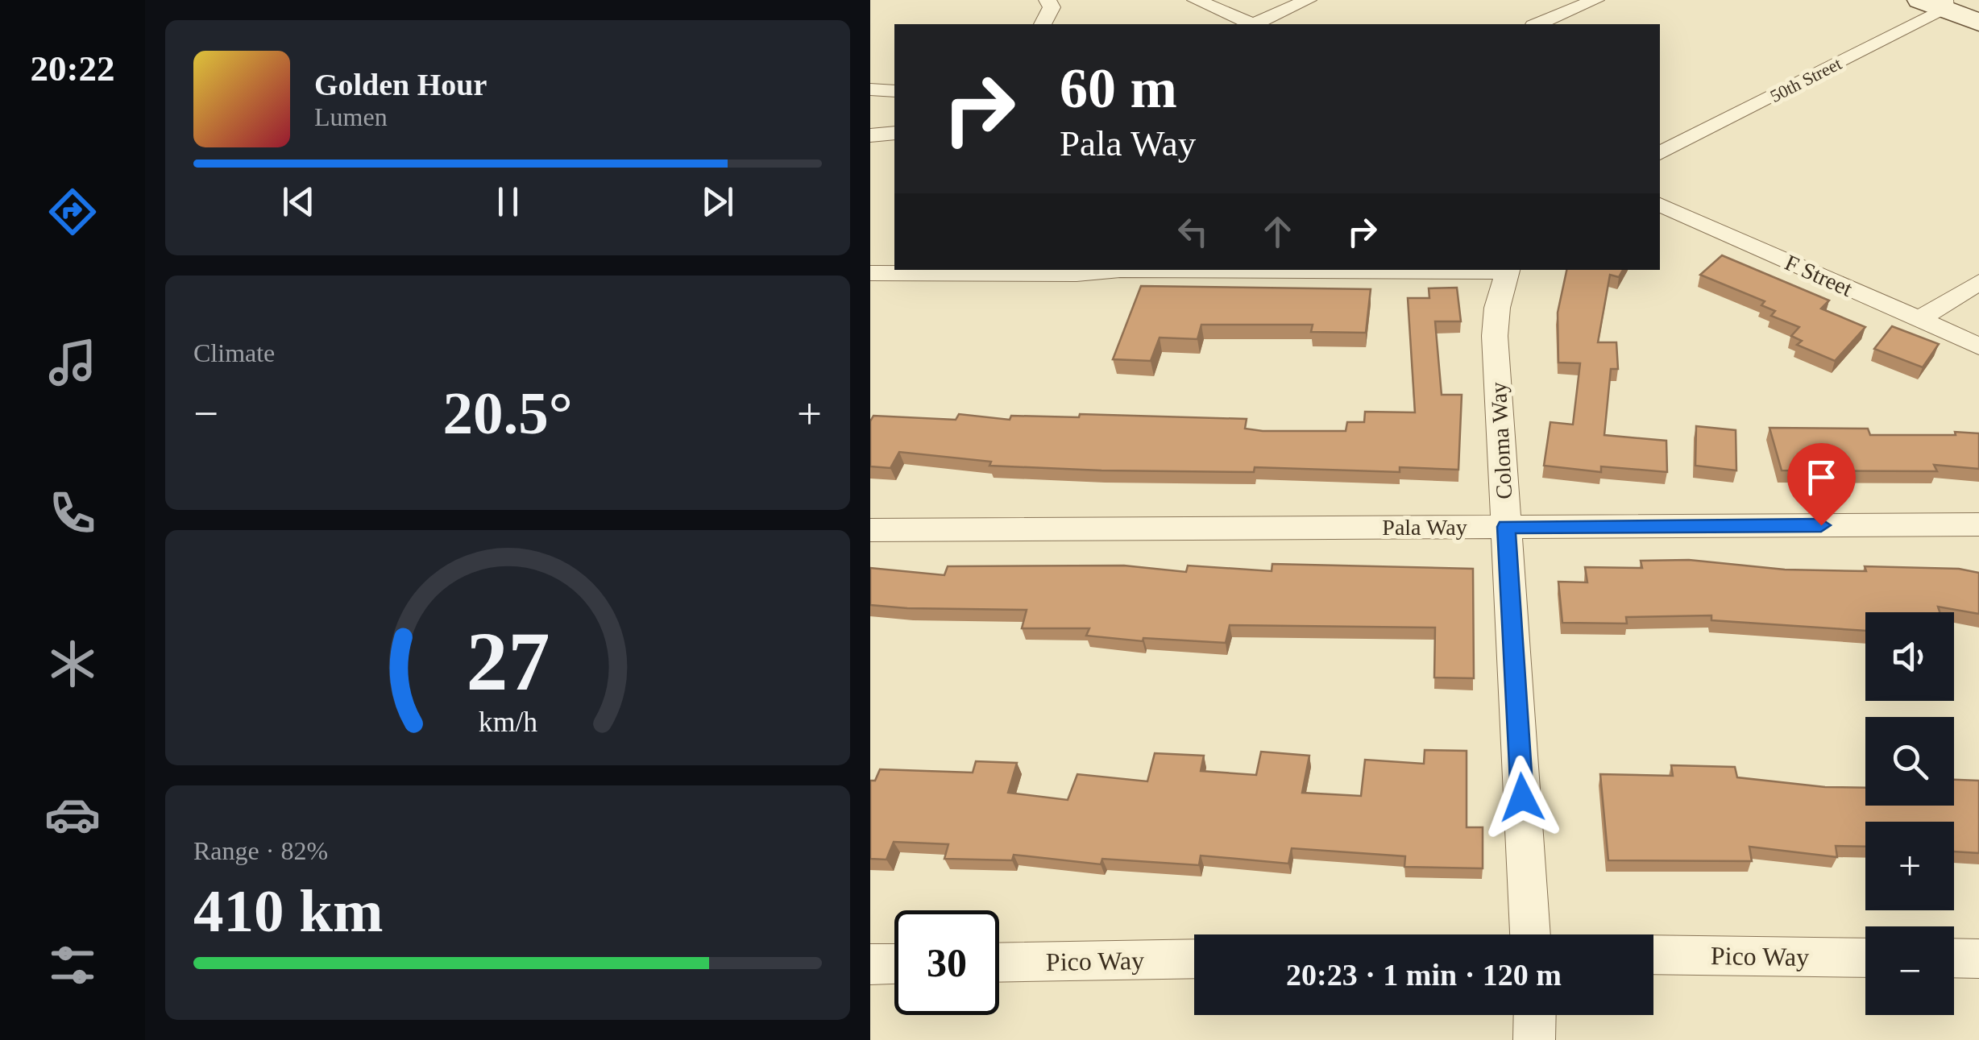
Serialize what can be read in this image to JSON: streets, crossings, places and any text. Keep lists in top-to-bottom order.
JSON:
{
  "streets": {
    "street": [
      "50th Street",
      "F Street",
      "Coloma Way",
      "Pala Way",
      "Pico Way"
    ]
  },
  "crossings": [
    ["Coloma Way", "Pala Way"]
  ],
  "page": {
    "tabs": "20:22",
    "turn": ["60 m", "Pala Way"],
    "song": ["Golden Hour", "Lumen"],
    "tile": [
      "Climate",
      ["Range · 82%", "410 km"]
    ],
    "heat": ["−", "20.5°", "+"],
    "map_buttons": ["+", "−"],
    "limit": "30",
    "trip": "20:23 · 1 min · 120 m",
    "gauge": ["27", "km/h"]
  }
}
